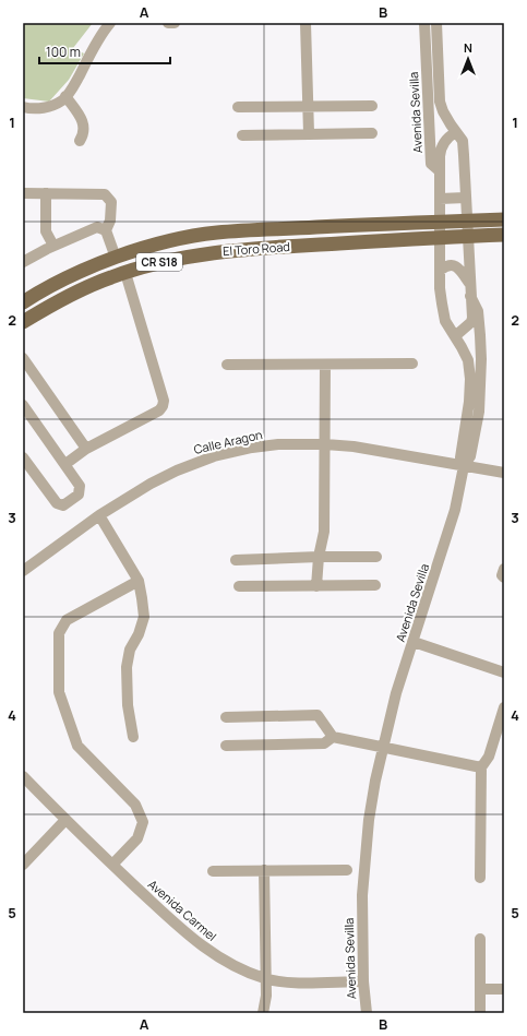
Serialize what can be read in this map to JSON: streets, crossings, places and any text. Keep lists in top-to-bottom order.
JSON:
{
  "streets": {
    "main road": ["El Toro Road", "CR S18"],
    "street": ["Avenida Sevilla", "Calle Aragon", "Avenida Carmel"]
  },
  "crossings": [
    ["Avenida Sevilla", "El Toro Road"],
    ["Avenida Sevilla", "Calle Aragon"],
    ["Avenida Sevilla", "Avenida Carmel"]
  ],
  "scale_bar": "100 m",
  "north": "top",
  "grid": {
    "columns": ["A", "B"],
    "rows": [
      "1",
      "2",
      "3",
      "4",
      "5"
    ]
  }
}
